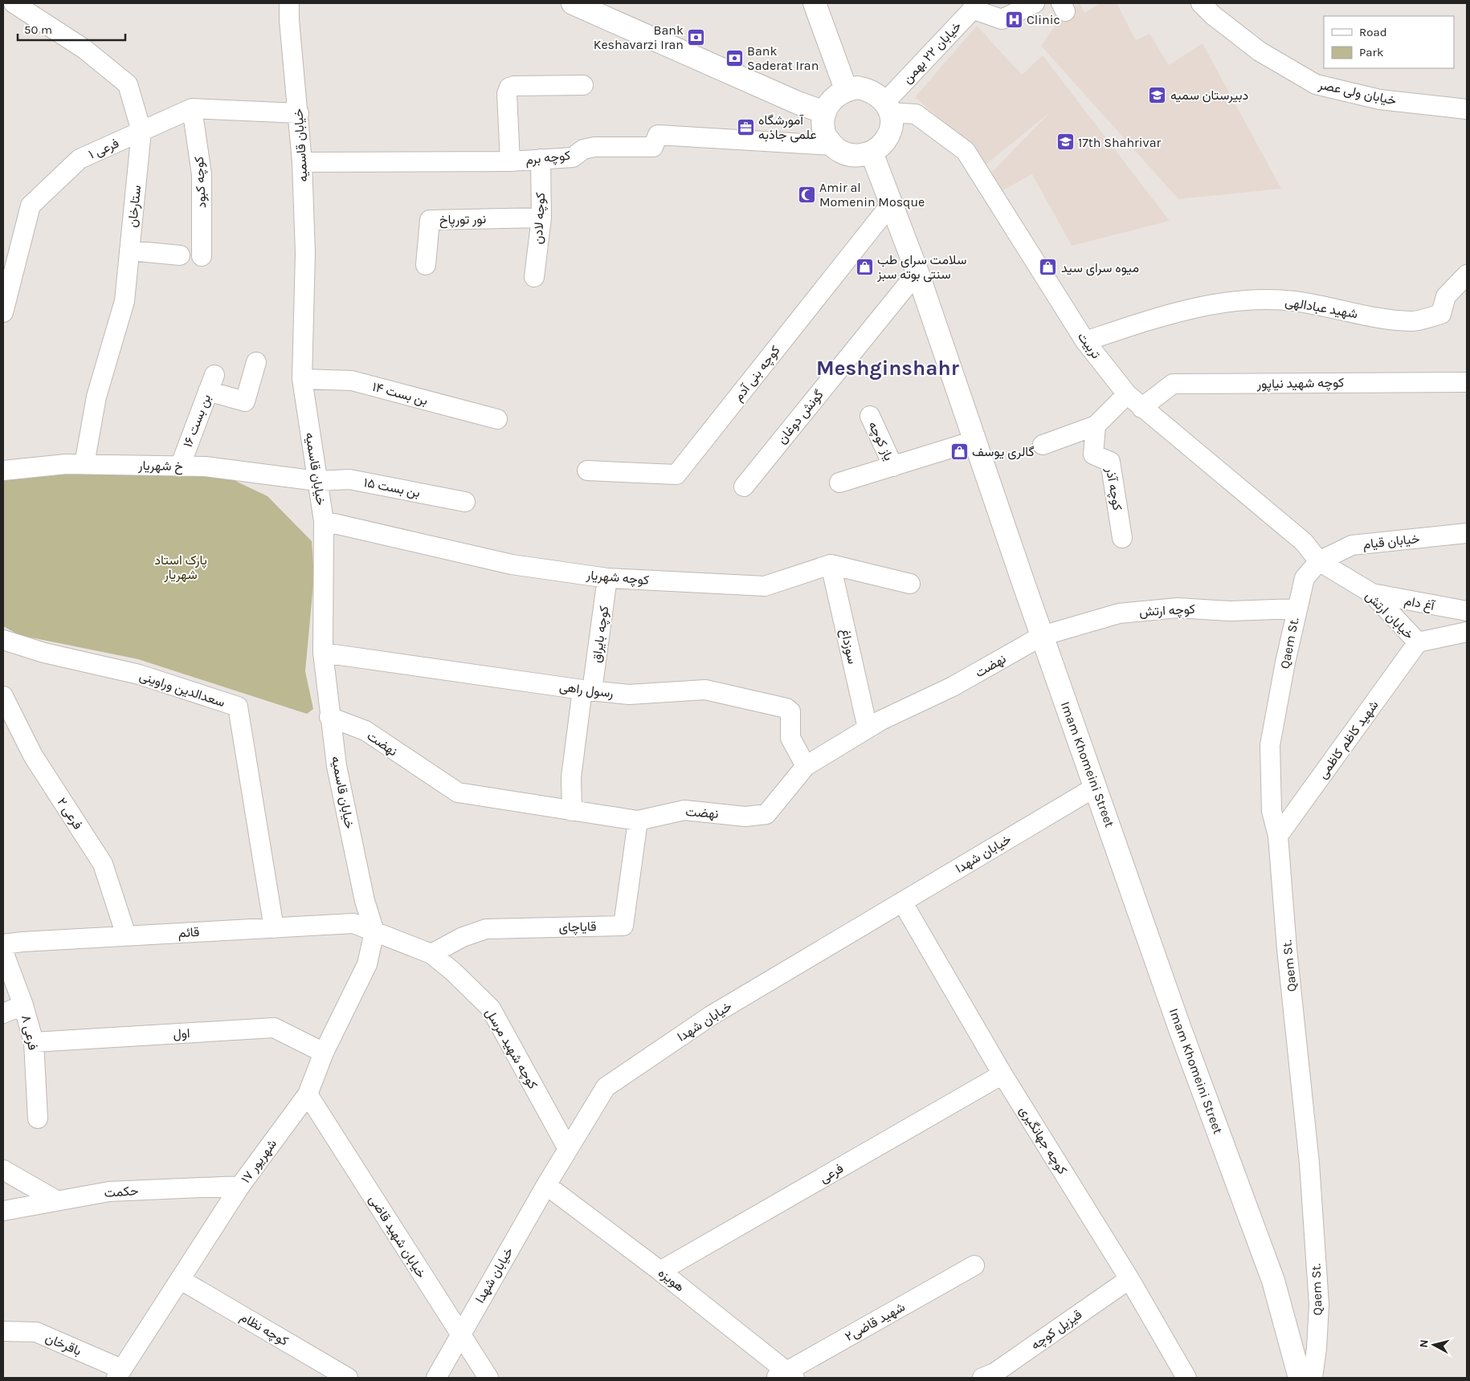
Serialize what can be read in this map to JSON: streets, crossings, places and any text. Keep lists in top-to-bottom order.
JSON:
{
  "streets": {
    "main road": ["Imam Khomeini Street"],
    "street": [
      "خیابان ۲۲ بهمن",
      "خیابان ولی عصر",
      "خیابان قاسمیه",
      "فرعی ۱",
      "کوچه برم",
      "کوچه کبود",
      "ستارخان",
      "کوچه لادن",
      "نور تورپاخ",
      "شهید عبادالهی",
      "تربیت",
      "کوچه بنی آدم",
      "کوچه شهید نیاپور",
      "بن بست ۱۴",
      "گونش دوغان",
      "بن بست ۱۶",
      "یاز کوچه",
      "خ شهریار",
      "بن بست ۱۵",
      "کوچه آذر",
      "خیابان قیام",
      "کوچه شهریار",
      "آغ دام",
      "کوچه ارتش",
      "خیابان ارتش",
      "کوچه بایراق",
      "Qaem St.",
      "سوزداغ",
      "نهضت",
      "سعدالدین وراوینی",
      "رسول راهی",
      "شهید کاظم کاظمی",
      "فرعی ۲",
      "خیابان شهدا",
      "قایاچای",
      "قائم",
      "فرعی ۸",
      "اول",
      "کوچه شهید مرسل",
      "کوچه جهانگیری",
      "۱۷ شهریور",
      "فرعی",
      "حکمت",
      "خیابان شهید قاضی",
      "هویزه",
      "شهید قاضی۲",
      "کوچه نظام",
      "قیزیل کوچه",
      "باقرخان"
    ]
  },
  "crossings": [
    ["خیابان ۲۲ بهمن", "کوچه برم"],
    ["خیابان ۲۲ بهمن", "تربیت"],
    ["خیابان ۲۲ بهمن", "Imam Khomeini Street"],
    ["خیابان قاسمیه", "فرعی ۱"],
    ["خیابان قاسمیه", "کوچه برم"],
    ["خیابان قاسمیه", "بن بست ۱۴"],
    ["خیابان قاسمیه", "خ شهریار"],
    ["خیابان قاسمیه", "بن بست ۱۵"],
    ["خیابان قاسمیه", "کوچه شهریار"],
    ["خیابان قاسمیه", "نهضت"],
    ["خیابان قاسمیه", "رسول راهی"],
    ["خیابان قاسمیه", "قائم"],
    ["خیابان قاسمیه", "کوچه شهید مرسل"],
    ["خیابان قاسمیه", "۱۷ شهریور"],
    ["فرعی ۱", "کوچه کبود"],
    ["فرعی ۱", "ستارخان"],
    ["کوچه برم", "کوچه لادن"],
    ["کوچه برم", "تربیت"],
    ["کوچه برم", "Imam Khomeini Street"],
    ["ستارخان", "خ شهریار"],
    ["کوچه لادن", "نور تورپاخ"],
    ["شهید عبادالهی", "تربیت"],
    ["تربیت", "کوچه شهید نیاپور"],
    ["تربیت", "خیابان قیام"],
    ["تربیت", "خیابان ارتش"],
    ["تربیت", "Qaem St."],
    ["تربیت", "Imam Khomeini Street"],
    ["کوچه بنی آدم", "Imam Khomeini Street"],
    ["گونش دوغان", "Imam Khomeini Street"],
    ["بن بست ۱۶", "خ شهریار"],
    ["خ شهریار", "بن بست ۱۵"],
    ["خیابان قیام", "خیابان ارتش"],
    ["خیابان قیام", "Qaem St."],
    ["کوچه شهریار", "کوچه بایراق"],
    ["کوچه شهریار", "سوزداغ"],
    ["آغ دام", "خیابان ارتش"],
    ["کوچه ارتش", "Qaem St."],
    ["کوچه ارتش", "نهضت"],
    ["کوچه ارتش", "Imam Khomeini Street"],
    ["خیابان ارتش", "Qaem St."],
    ["خیابان ارتش", "شهید کاظم کاظمی"],
    ["کوچه بایراق", "نهضت"],
    ["کوچه بایراق", "رسول راهی"],
    ["Qaem St.", "شهید کاظم کاظمی"],
    ["سوزداغ", "نهضت"],
    ["نهضت", "رسول راهی"],
    ["نهضت", "Imam Khomeini Street"],
    ["نهضت", "قایاچای"],
    ["سعدالدین وراوینی", "قائم"],
    ["Imam Khomeini Street", "خیابان شهدا"],
    ["فرعی ۲", "قائم"],
    ["خیابان شهدا", "کوچه شهید مرسل"],
    ["خیابان شهدا", "کوچه جهانگیری"],
    ["خیابان شهدا", "خیابان شهید قاضی"],
    ["خیابان شهدا", "هویزه"],
    ["قایاچای", "کوچه شهید مرسل"],
    ["قائم", "کوچه شهید مرسل"],
    ["قائم", "۱۷ شهریور"],
    ["فرعی ۸", "اول"],
    ["اول", "۱۷ شهریور"],
    ["کوچه شهید مرسل", "۱۷ شهریور"],
    ["کوچه جهانگیری", "فرعی"],
    ["کوچه جهانگیری", "قیزیل کوچه"],
    ["۱۷ شهریور", "حکمت"],
    ["۱۷ شهریور", "خیابان شهید قاضی"],
    ["۱۷ شهریور", "کوچه نظام"],
    ["۱۷ شهریور", "باقرخان"],
    ["فرعی", "هویزه"],
    ["هویزه", "شهید قاضی۲"]
  ],
  "districts": ["Meshginshahr"],
  "parks": ["پارک استاد شهریار"],
  "places": {
    "hospital": ["Clinic"],
    "bank": ["Bank Keshavarzi Iran", "Bank Saderat Iran"],
    "school or university": ["دبیرستان سمیه", "17th Shahrivar"],
    "office": ["آمورشگاه علمی جاذبه"],
    "mosque": ["Amir al Momenin Mosque"],
    "shop": ["سلامت سرای طب سنتی بوته سبز", "میوه سرای سید", "گالری یوسف"]
  },
  "legend": ["Road", "Park"],
  "scale_bar": "50 m",
  "north": "left"
}
